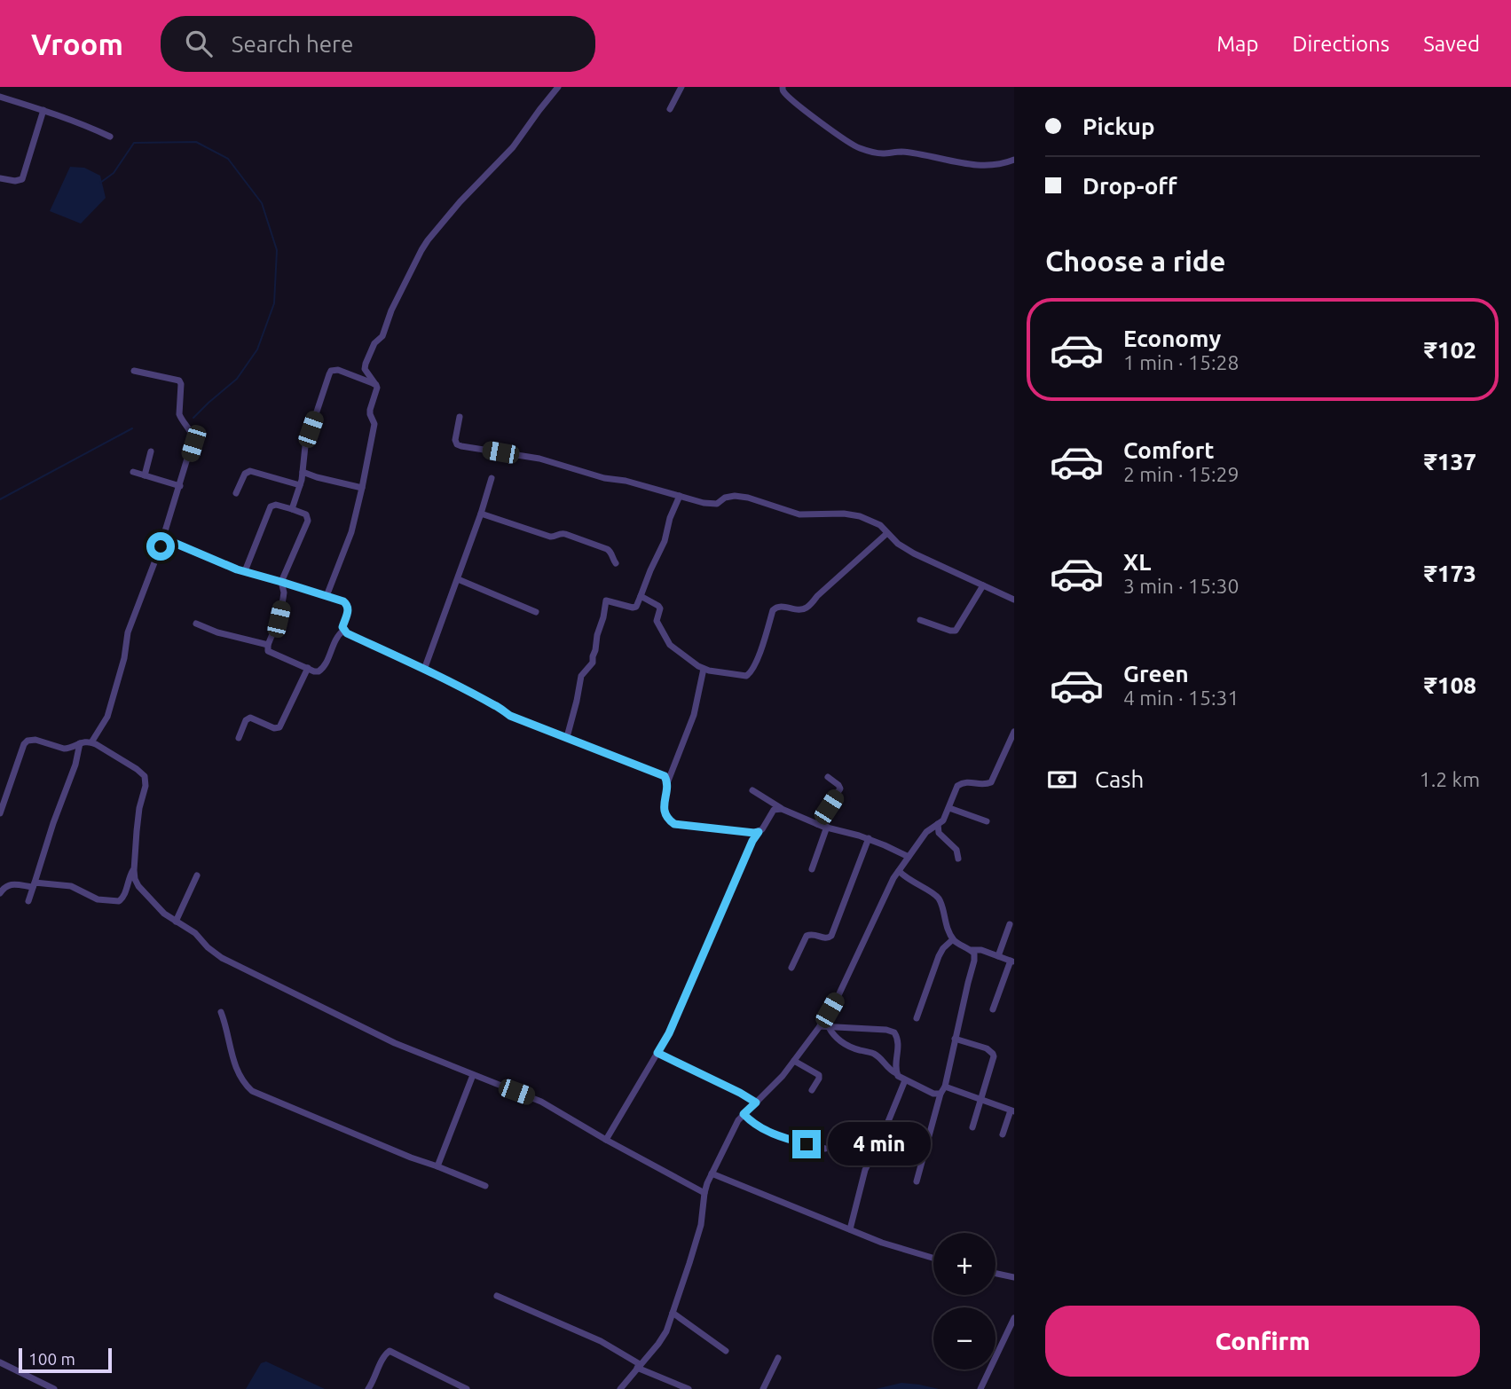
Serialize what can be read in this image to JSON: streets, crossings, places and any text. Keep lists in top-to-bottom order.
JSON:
{
  "scale_bar": "100 m",
  "page": {
    "header": "Vroom",
    "search": "Search here",
    "nav": ["Map", "Directions", "Saved"],
    "banner": ["Pickup", "Drop-off"],
    "heading": "Choose a ride",
    "list": [
      {
        "name": "Economy",
        "note": "1 min · 15:28",
        "value": "₹102"
      },
      {
        "name": "Comfort",
        "note": "2 min · 15:29",
        "value": "₹137"
      },
      {
        "name": "XL",
        "note": "3 min · 15:30",
        "value": "₹173"
      },
      {
        "name": "Green",
        "note": "4 min · 15:31",
        "value": "₹108"
      }
    ],
    "pay": ["Cash", "1.2 km"],
    "bubble": "4 min",
    "map_buttons": ["+", "−"],
    "buttons": "Confirm",
    "scale": "100 m"
  }
}
